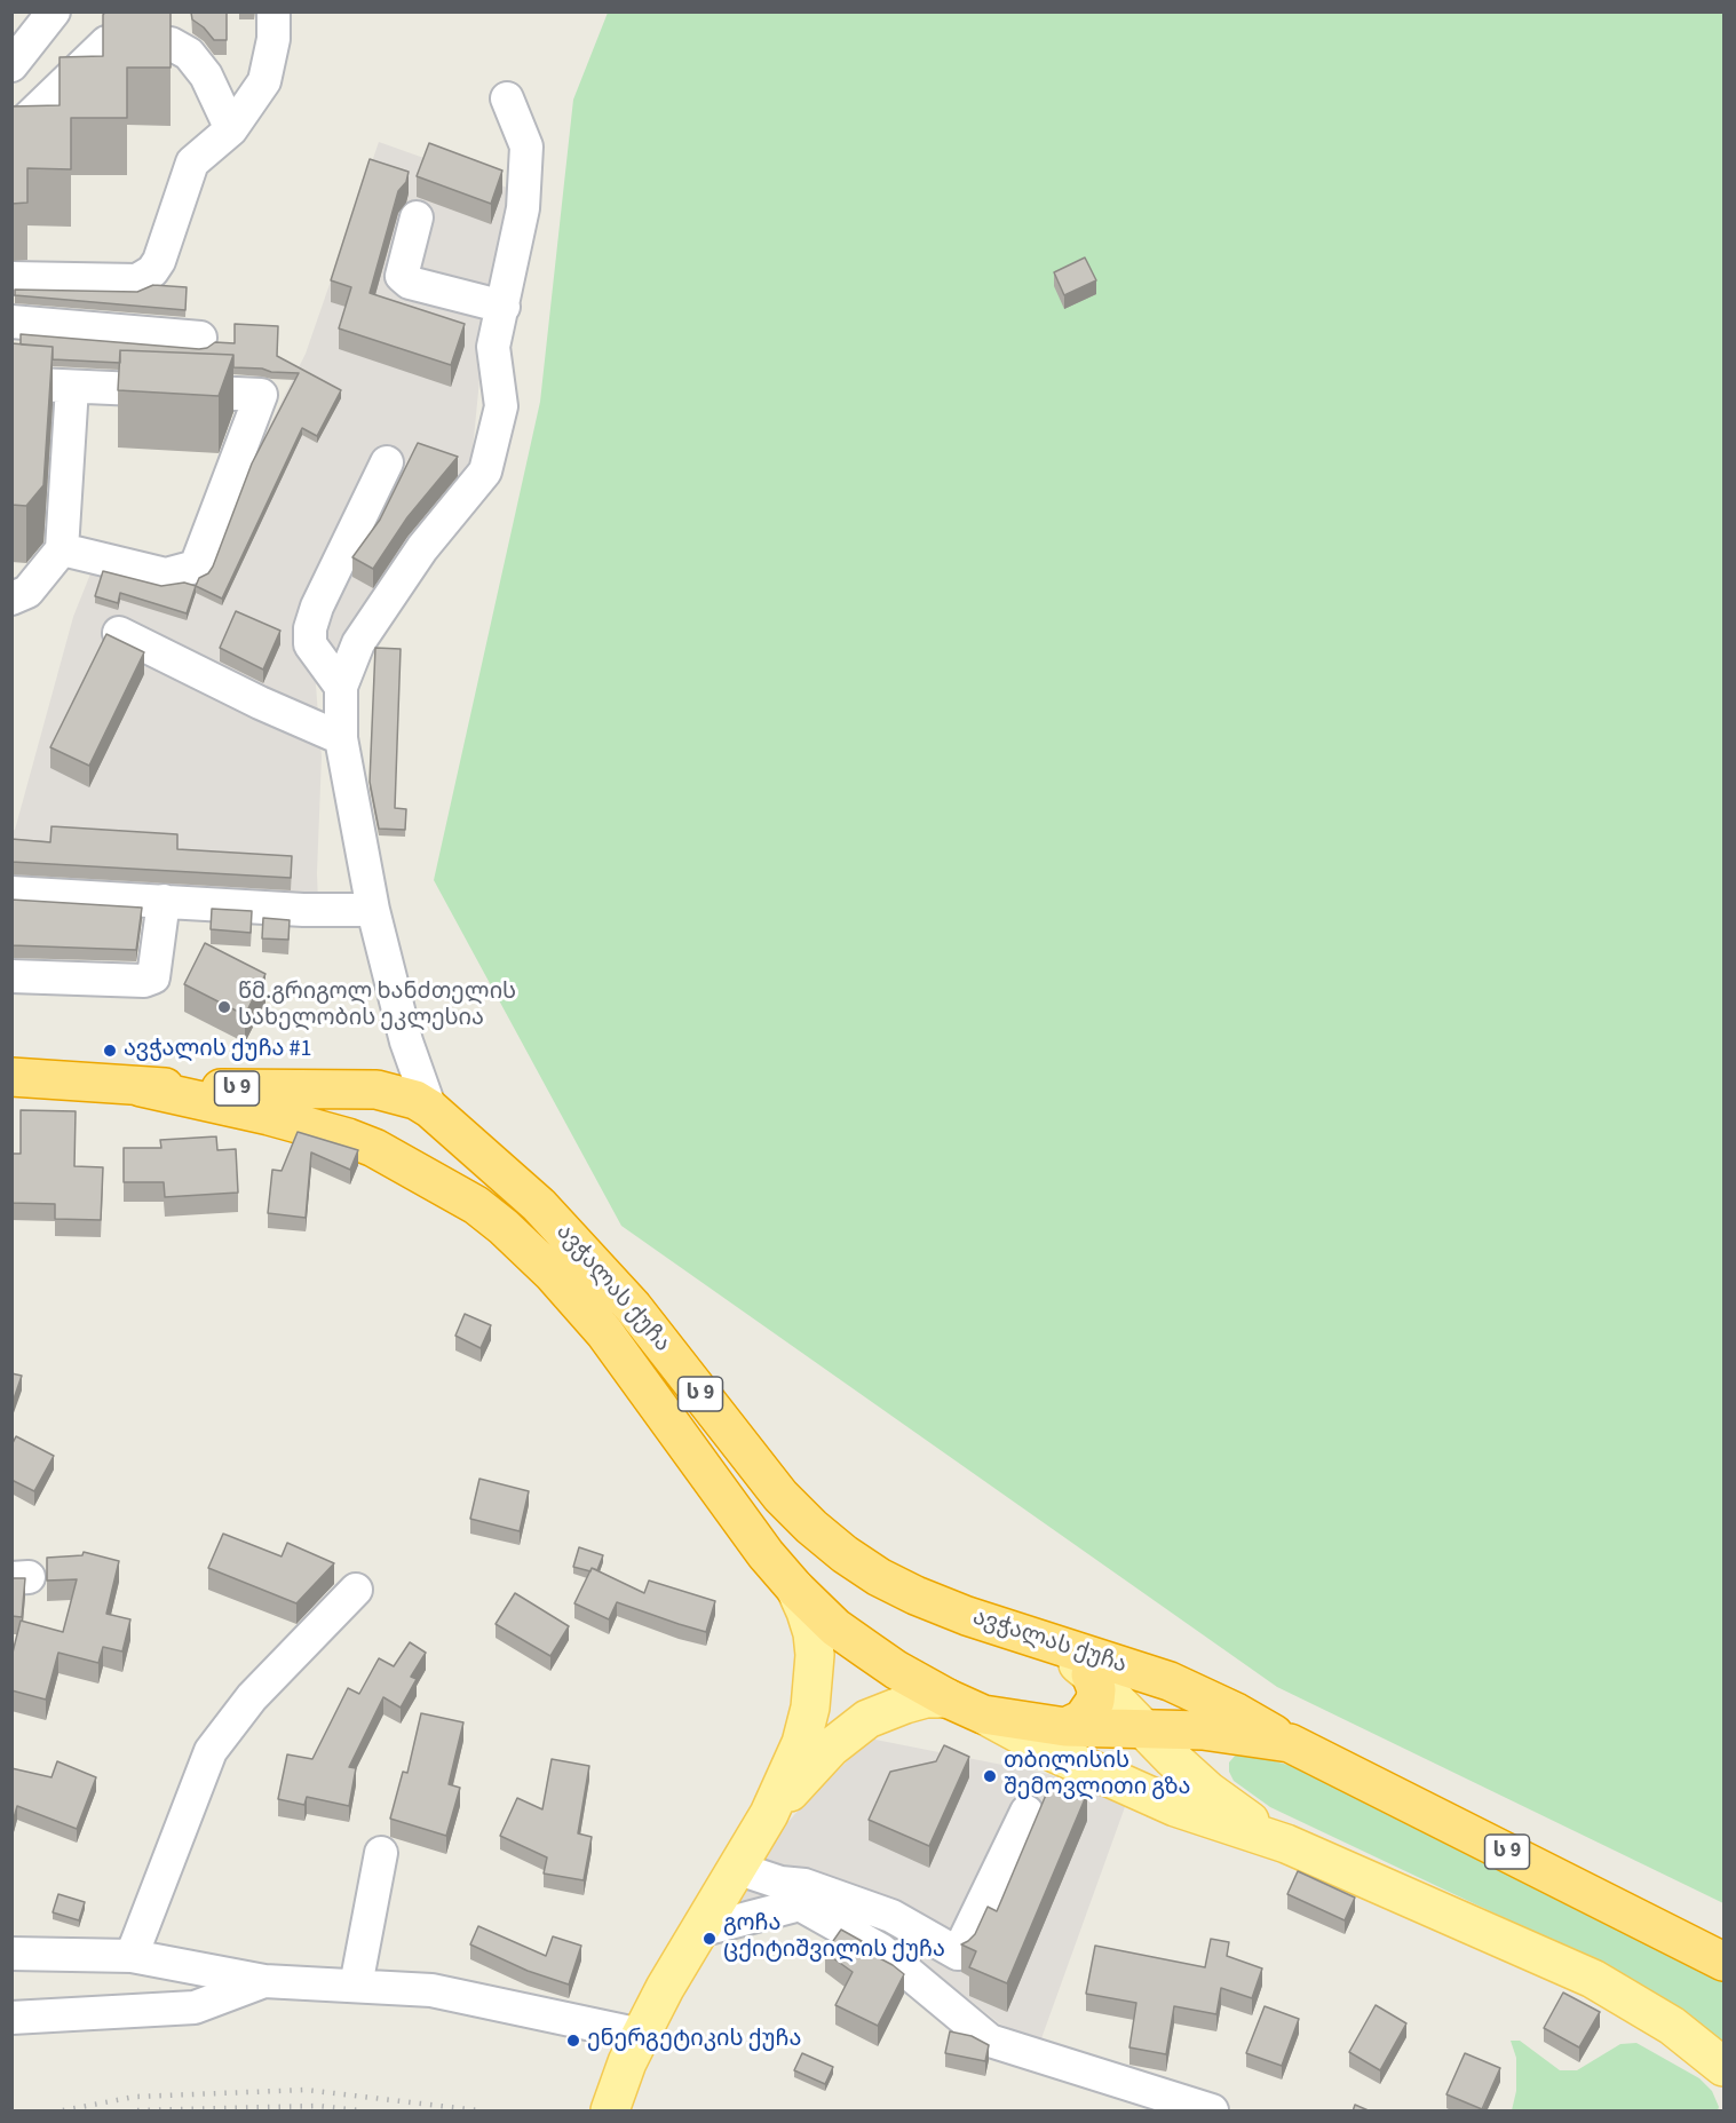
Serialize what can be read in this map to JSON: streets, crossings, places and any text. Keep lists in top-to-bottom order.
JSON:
{
  "streets": {
    "highway": ["ს 9", "ავჭალას ქუჩა"]
  },
  "crossings": [
    ["ს 9", "ავჭალას ქუჩა"]
  ],
  "places": [
    "წმ.გრიგოლ ხანძთელის სახელობის ეკლესია",
    "ავჭალის ქუჩა #1",
    "თბილისის შემოვლითი გზა",
    "გოჩა ცქიტიშვილის ქუჩა",
    "ენერგეტიკის ქუჩა"
  ]
}
